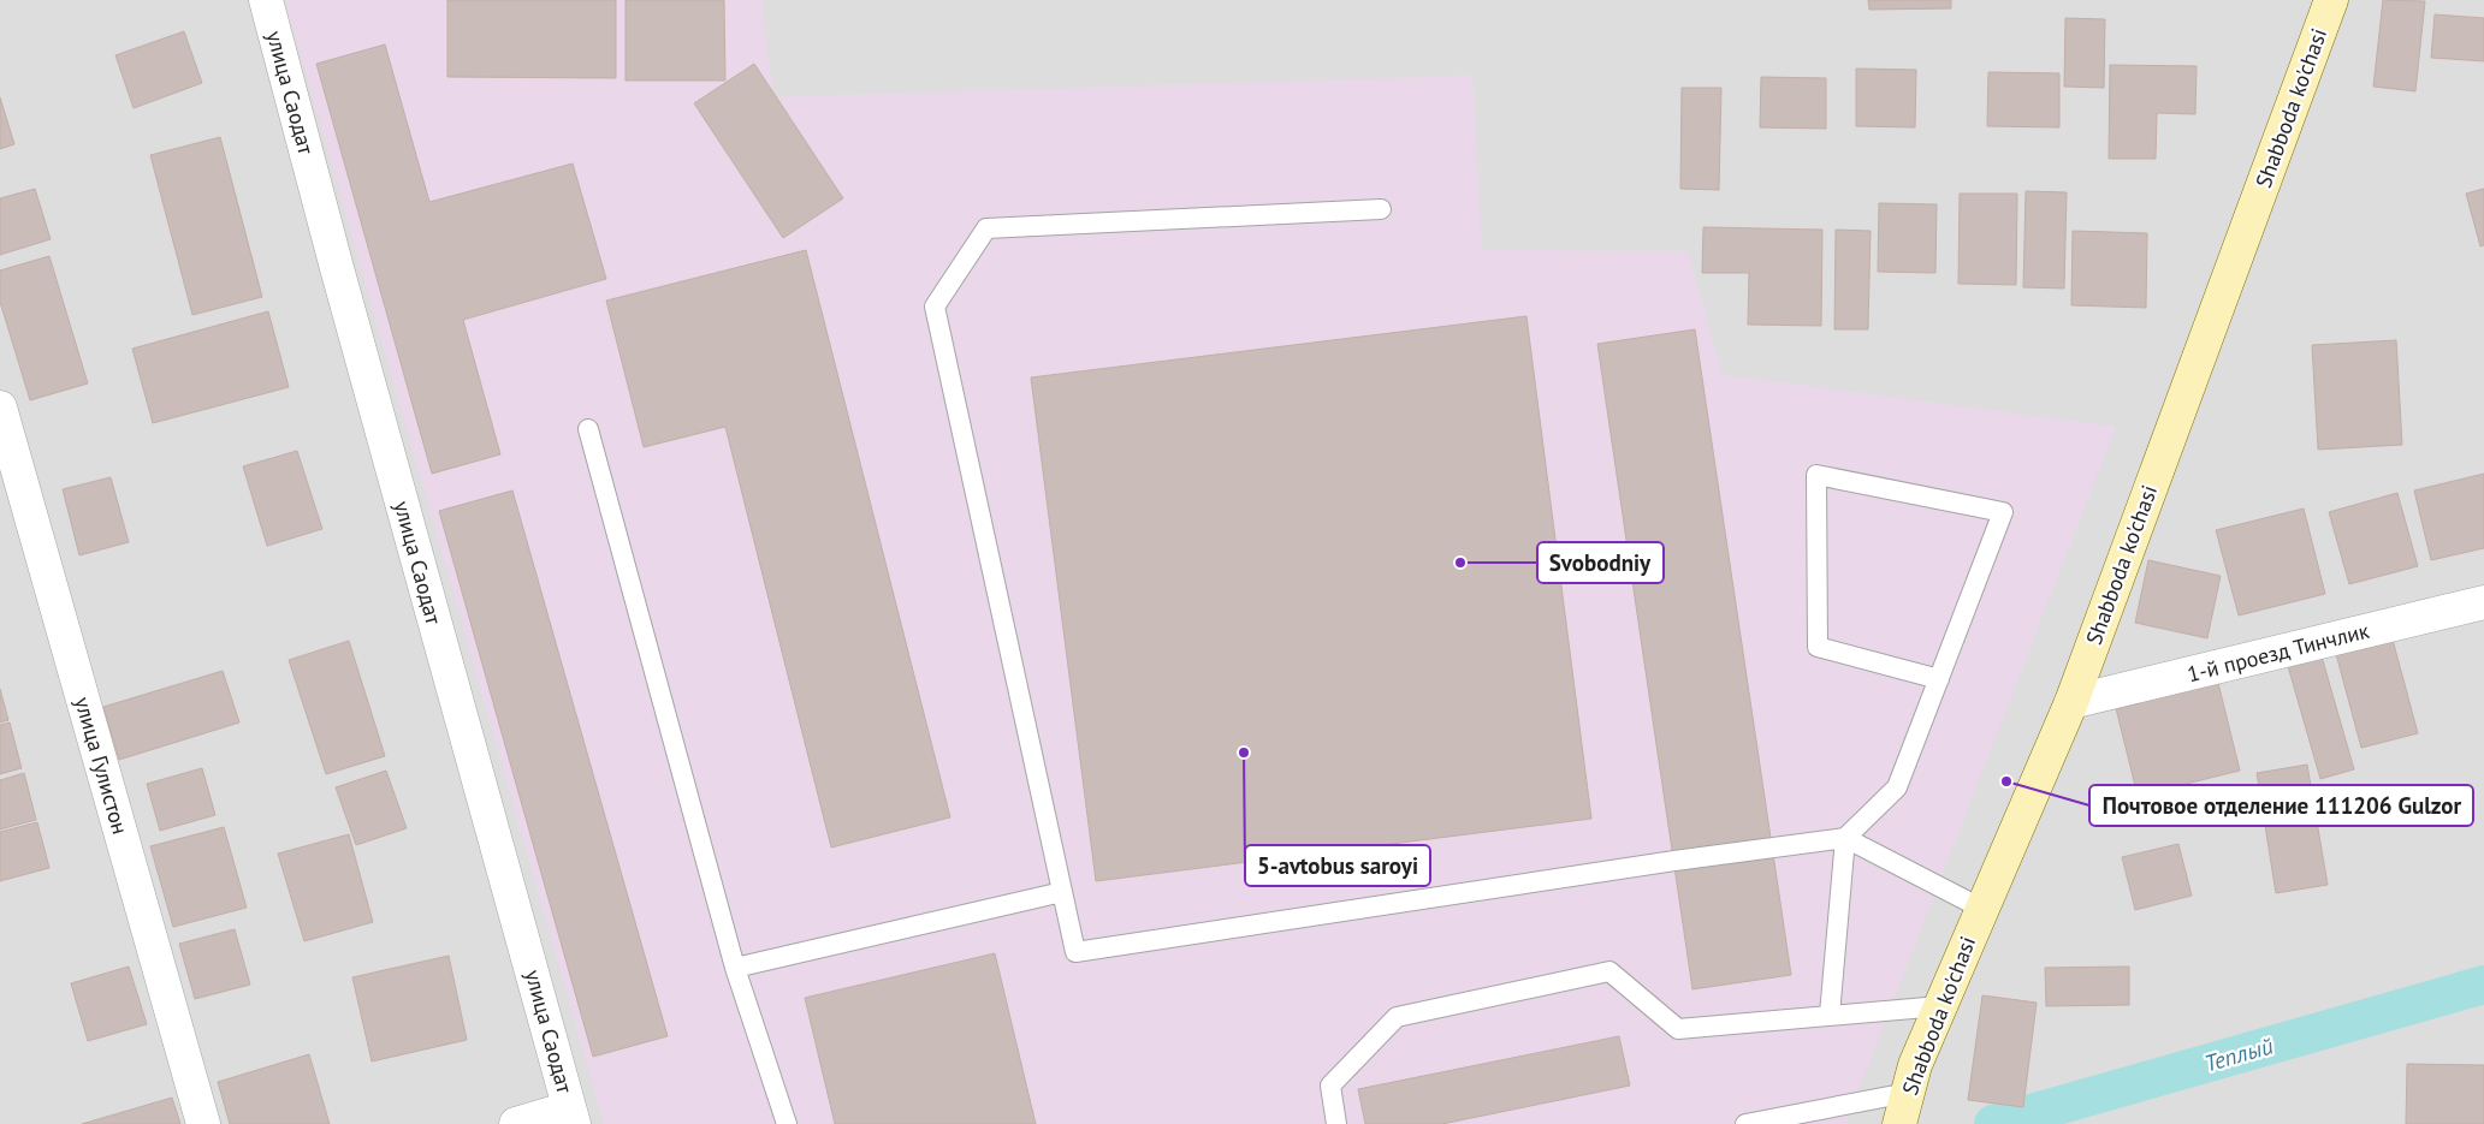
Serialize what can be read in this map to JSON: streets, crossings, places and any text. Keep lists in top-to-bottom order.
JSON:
{
  "streets": {
    "street": [
      "улица Саодат",
      "Shabboda ko'chasi",
      "1-й проезд Тинчлик",
      "улица Гулистон"
    ]
  },
  "crossings": [
    ["Shabboda ko'chasi", "1-й проезд Тинчлик"]
  ],
  "water": ["Теплый"],
  "places": ["Svobodniy", "5-avtobus saroyi", "Почтовое отделение 111206 Gulzor"]
}
